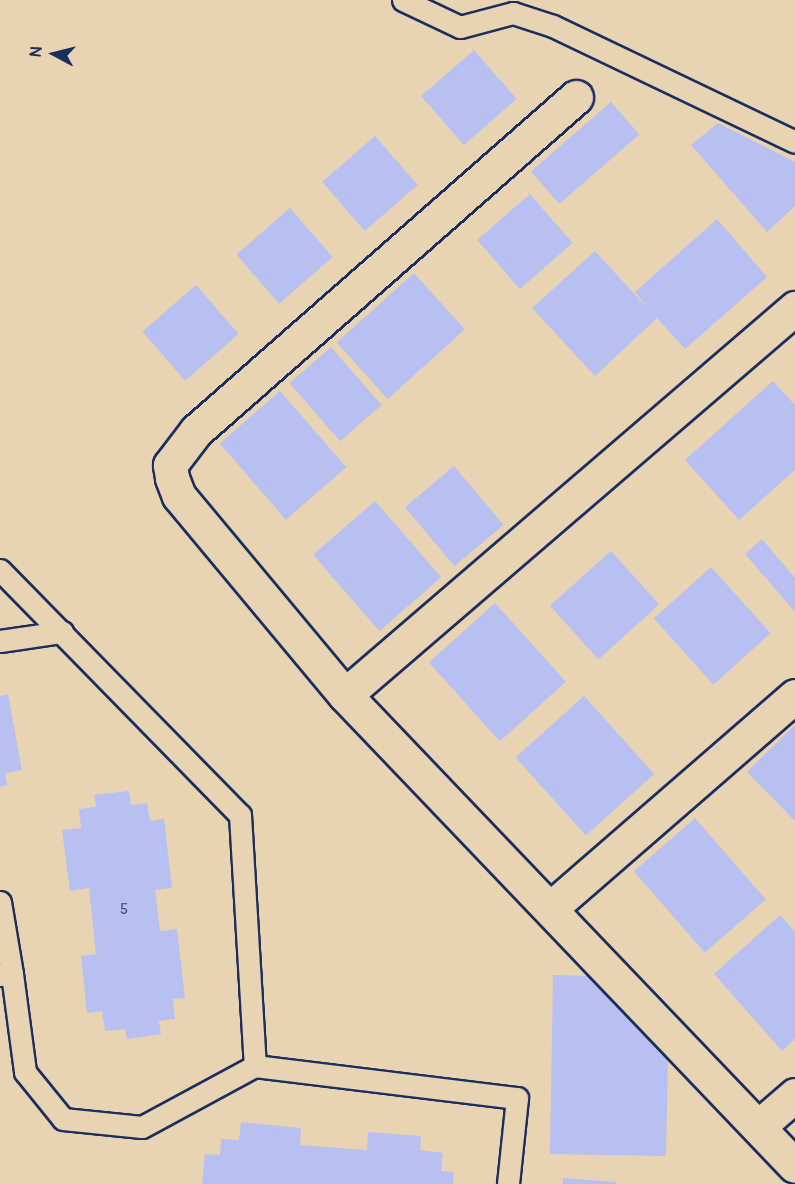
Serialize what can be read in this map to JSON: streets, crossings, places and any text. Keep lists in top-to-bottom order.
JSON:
{
  "house_numbers": ["5"],
  "north": "left"
}
